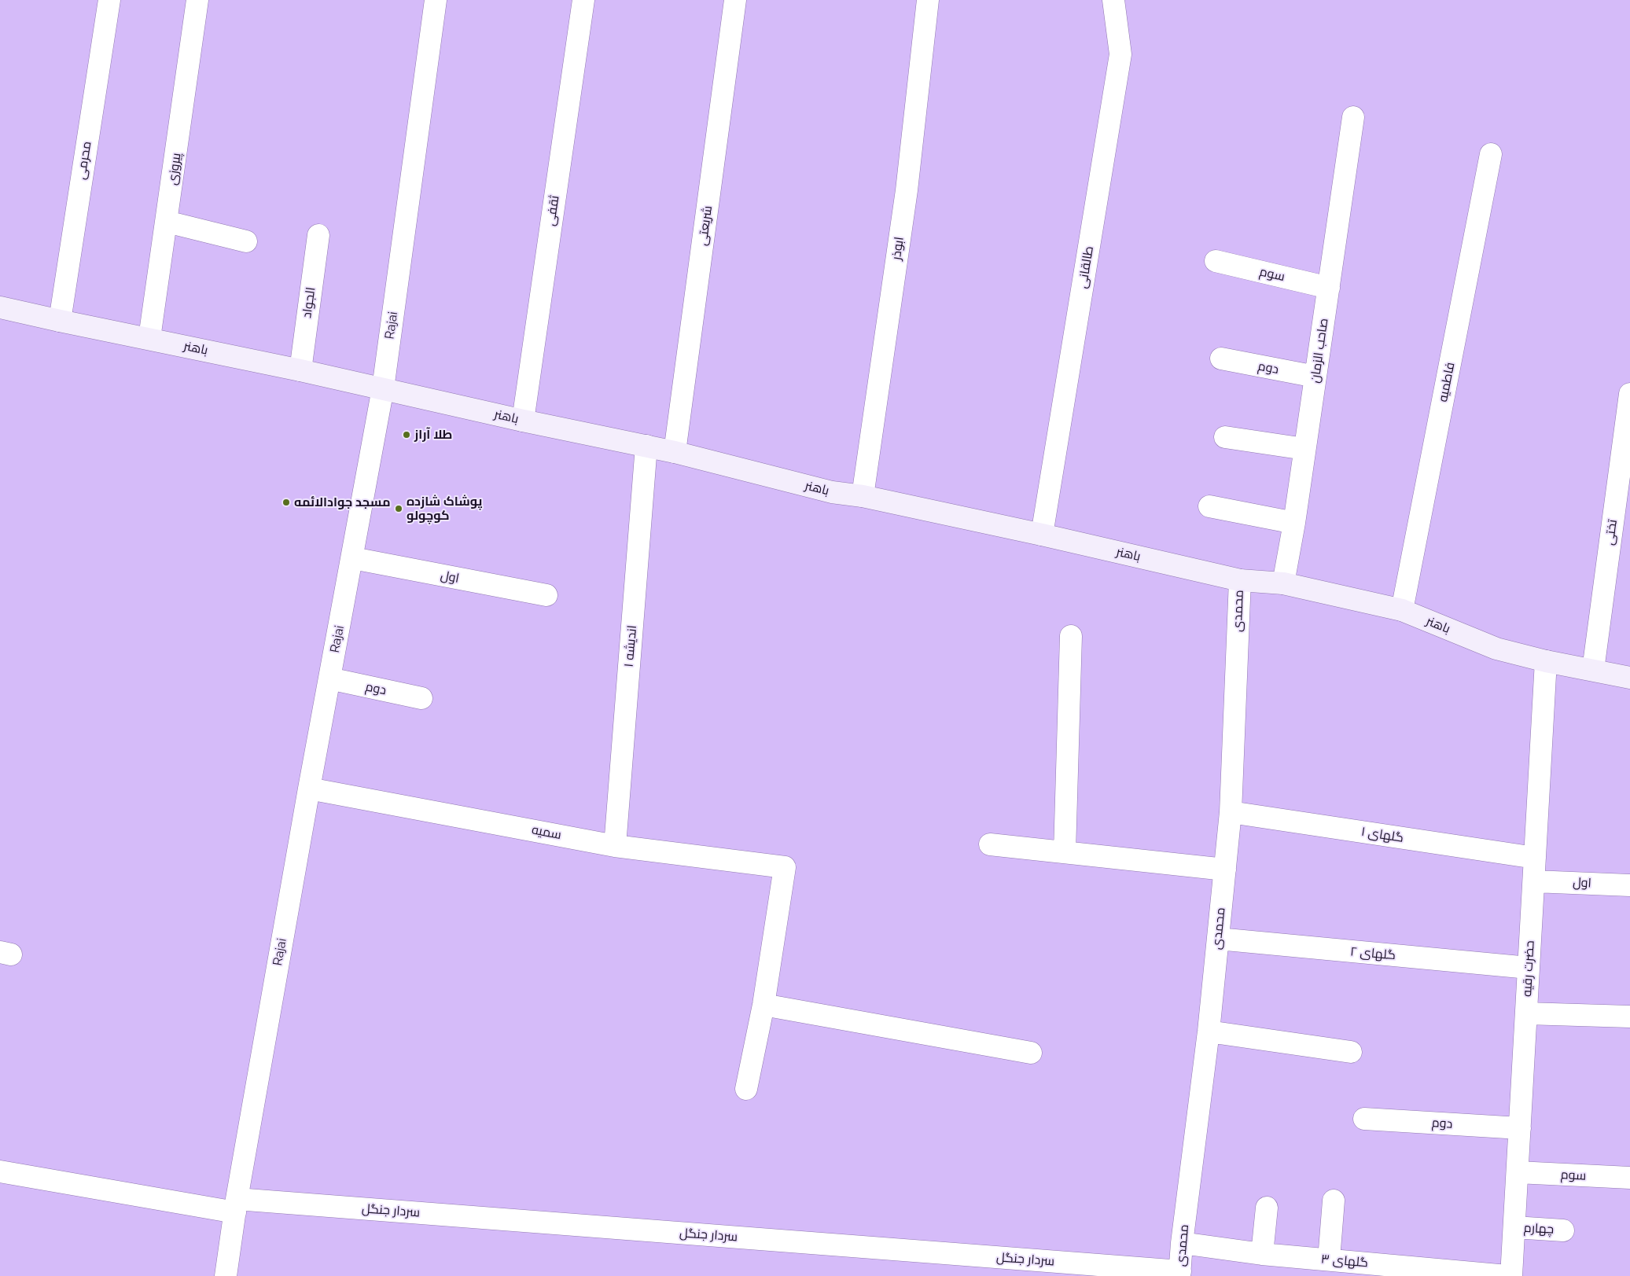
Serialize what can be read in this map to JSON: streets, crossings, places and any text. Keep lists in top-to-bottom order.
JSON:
{
  "streets": {
    "street": [
      "محرمی",
      "پیروزی",
      "ثقفی",
      "شریعتی",
      "ابوذر",
      "طالقانی",
      "سوم",
      "الجواد",
      "Rajai",
      "باهنر",
      "صاحب الزمان",
      "دوم",
      "فاطمیه",
      "تختی",
      "اول",
      "محمدی",
      "اندیشه ۱",
      "سمیه",
      "گلهای ۱",
      "گلهای ۲",
      "حضرت رقیه",
      "سردار جنگل",
      "چهارم",
      "گلهای ۳"
    ]
  },
  "crossings": [
    ["محرمی", "باهنر"],
    ["پیروزی", "باهنر"],
    ["ثقفی", "باهنر"],
    ["شریعتی", "باهنر"],
    ["ابوذر", "باهنر"],
    ["طالقانی", "باهنر"],
    ["سوم", "صاحب الزمان"],
    ["سوم", "حضرت رقیه"],
    ["الجواد", "باهنر"],
    ["Rajai", "باهنر"],
    ["Rajai", "دوم"],
    ["Rajai", "اول"],
    ["Rajai", "سمیه"],
    ["Rajai", "سردار جنگل"],
    ["باهنر", "صاحب الزمان"],
    ["باهنر", "فاطمیه"],
    ["باهنر", "تختی"],
    ["باهنر", "محمدی"],
    ["باهنر", "اندیشه ۱"],
    ["باهنر", "حضرت رقیه"],
    ["صاحب الزمان", "دوم"],
    ["دوم", "حضرت رقیه"],
    ["اول", "حضرت رقیه"],
    ["محمدی", "گلهای ۱"],
    ["محمدی", "گلهای ۲"],
    ["محمدی", "سردار جنگل"],
    ["محمدی", "گلهای ۳"],
    ["اندیشه ۱", "سمیه"],
    ["گلهای ۱", "حضرت رقیه"],
    ["گلهای ۲", "حضرت رقیه"],
    ["حضرت رقیه", "چهارم"]
  ],
  "places": ["طلا آراز", "مسجد جوادالائمه", "پوشاک شازده کوچولو"]
}
